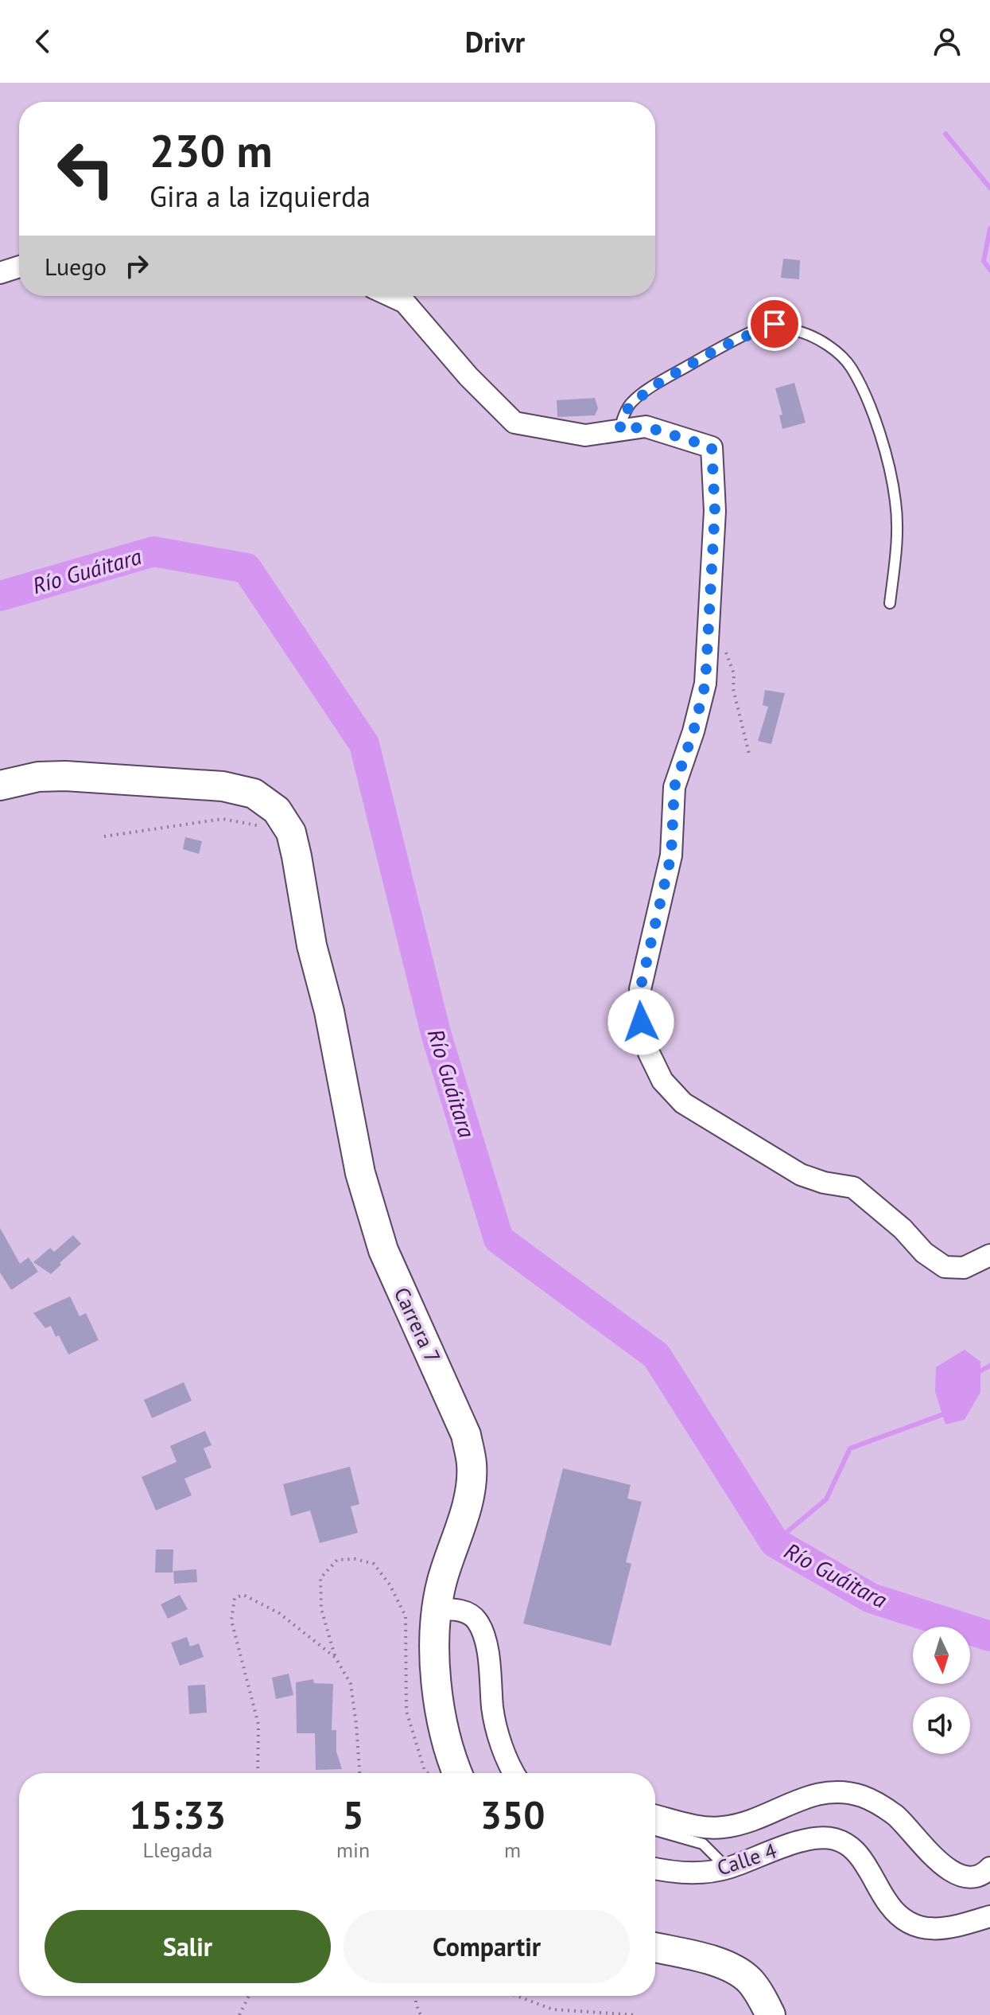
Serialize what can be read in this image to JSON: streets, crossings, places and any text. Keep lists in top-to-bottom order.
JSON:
{
  "streets": {
    "street": ["Carrera 7", "Calle 4"]
  },
  "water": ["Río Guáitara"],
  "north": "bottom",
  "page": {
    "header": "Drivr",
    "turn": ["230 m", "Gira a la izquierda"],
    "then": "Luego",
    "eta": [
      "15:33",
      "Llegada",
      "5",
      "min",
      "350",
      "m"
    ],
    "buttons": ["Salir", "Compartir"]
  }
}
